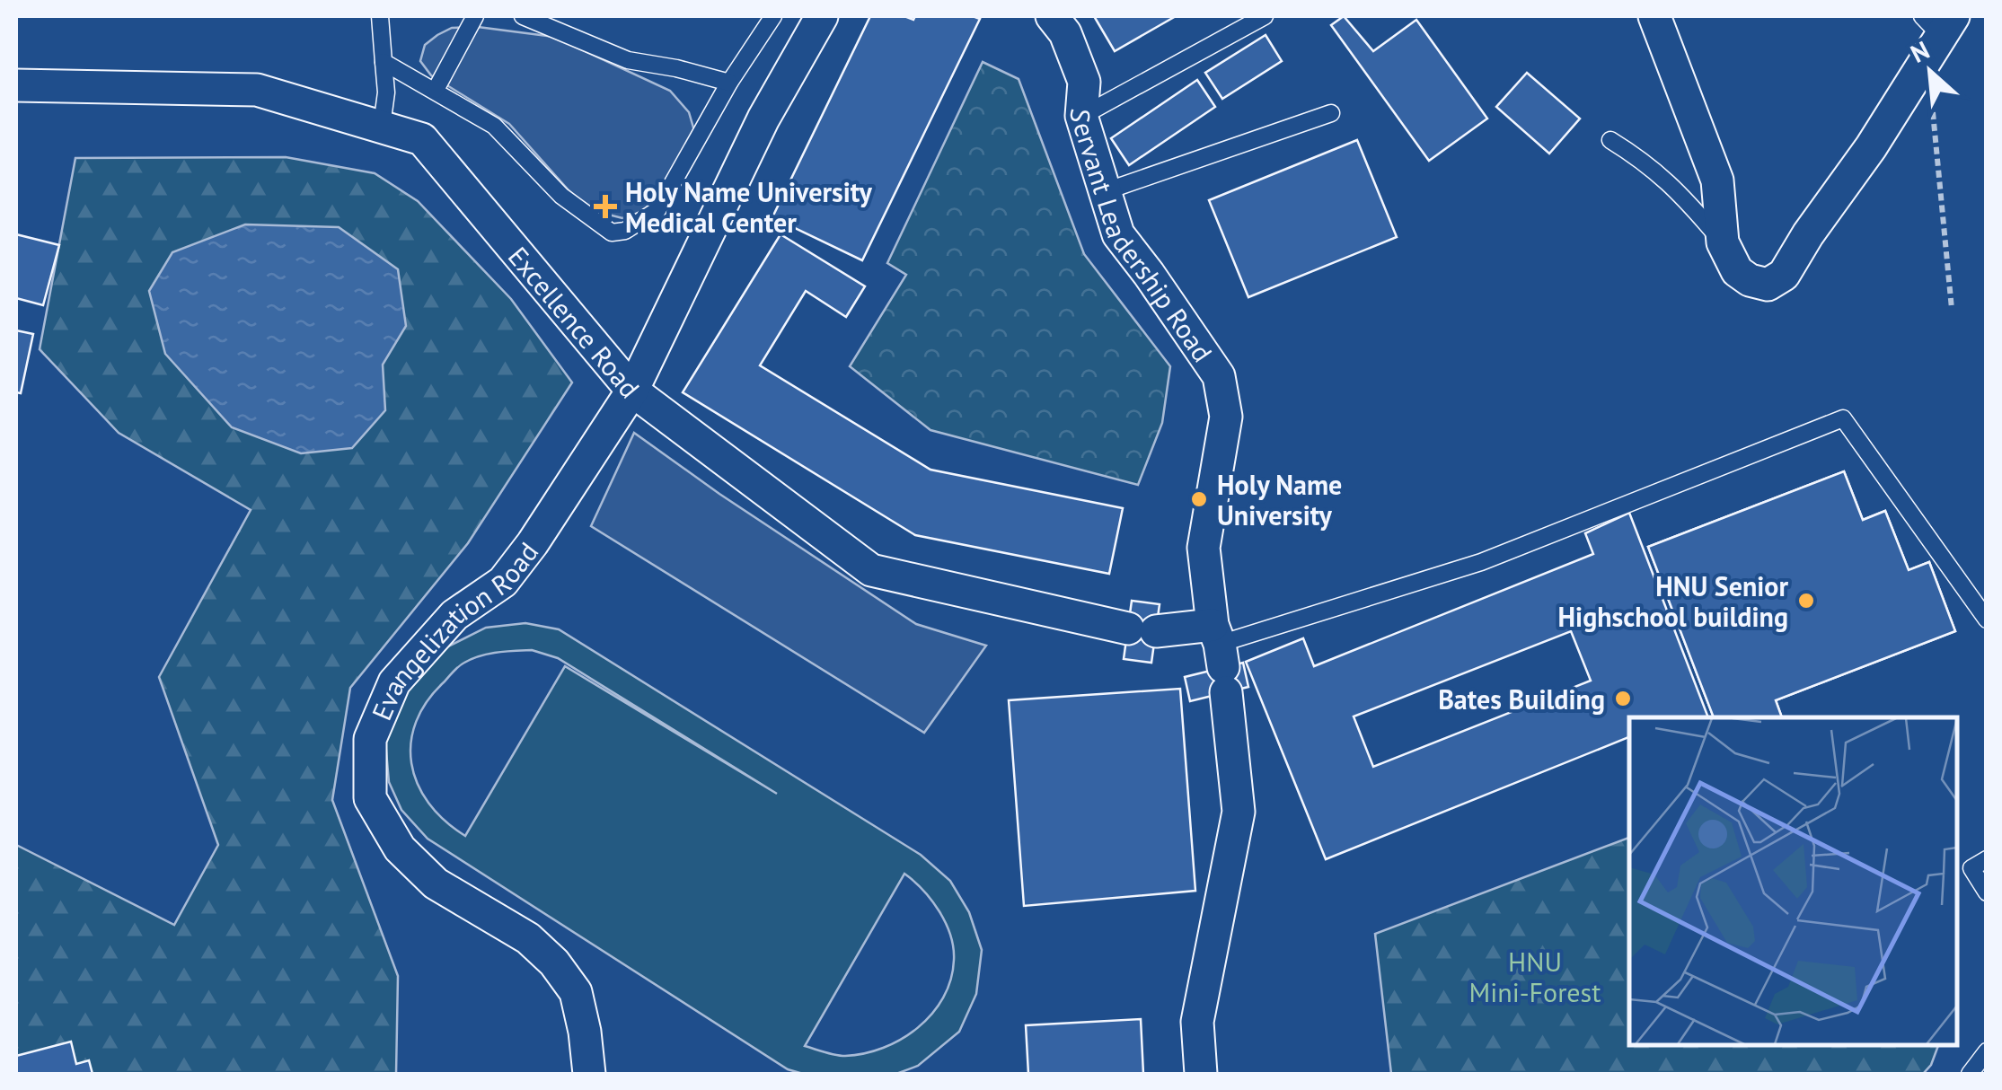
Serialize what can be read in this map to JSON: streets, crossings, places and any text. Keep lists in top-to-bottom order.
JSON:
{
  "streets": {
    "street": ["Servant Leadership Road", "Excellence Road", "Evangelization Road"]
  },
  "crossings": [
    ["Servant Leadership Road", "Excellence Road"],
    ["Excellence Road", "Evangelization Road"]
  ],
  "parks": ["HNU Mini-Forest"],
  "places": {
    "health": ["Holy Name University Medical Center"],
    "other": ["Holy Name University", "HNU Senior Highschool building", "Bates Building"]
  },
  "north": "top left"
}
